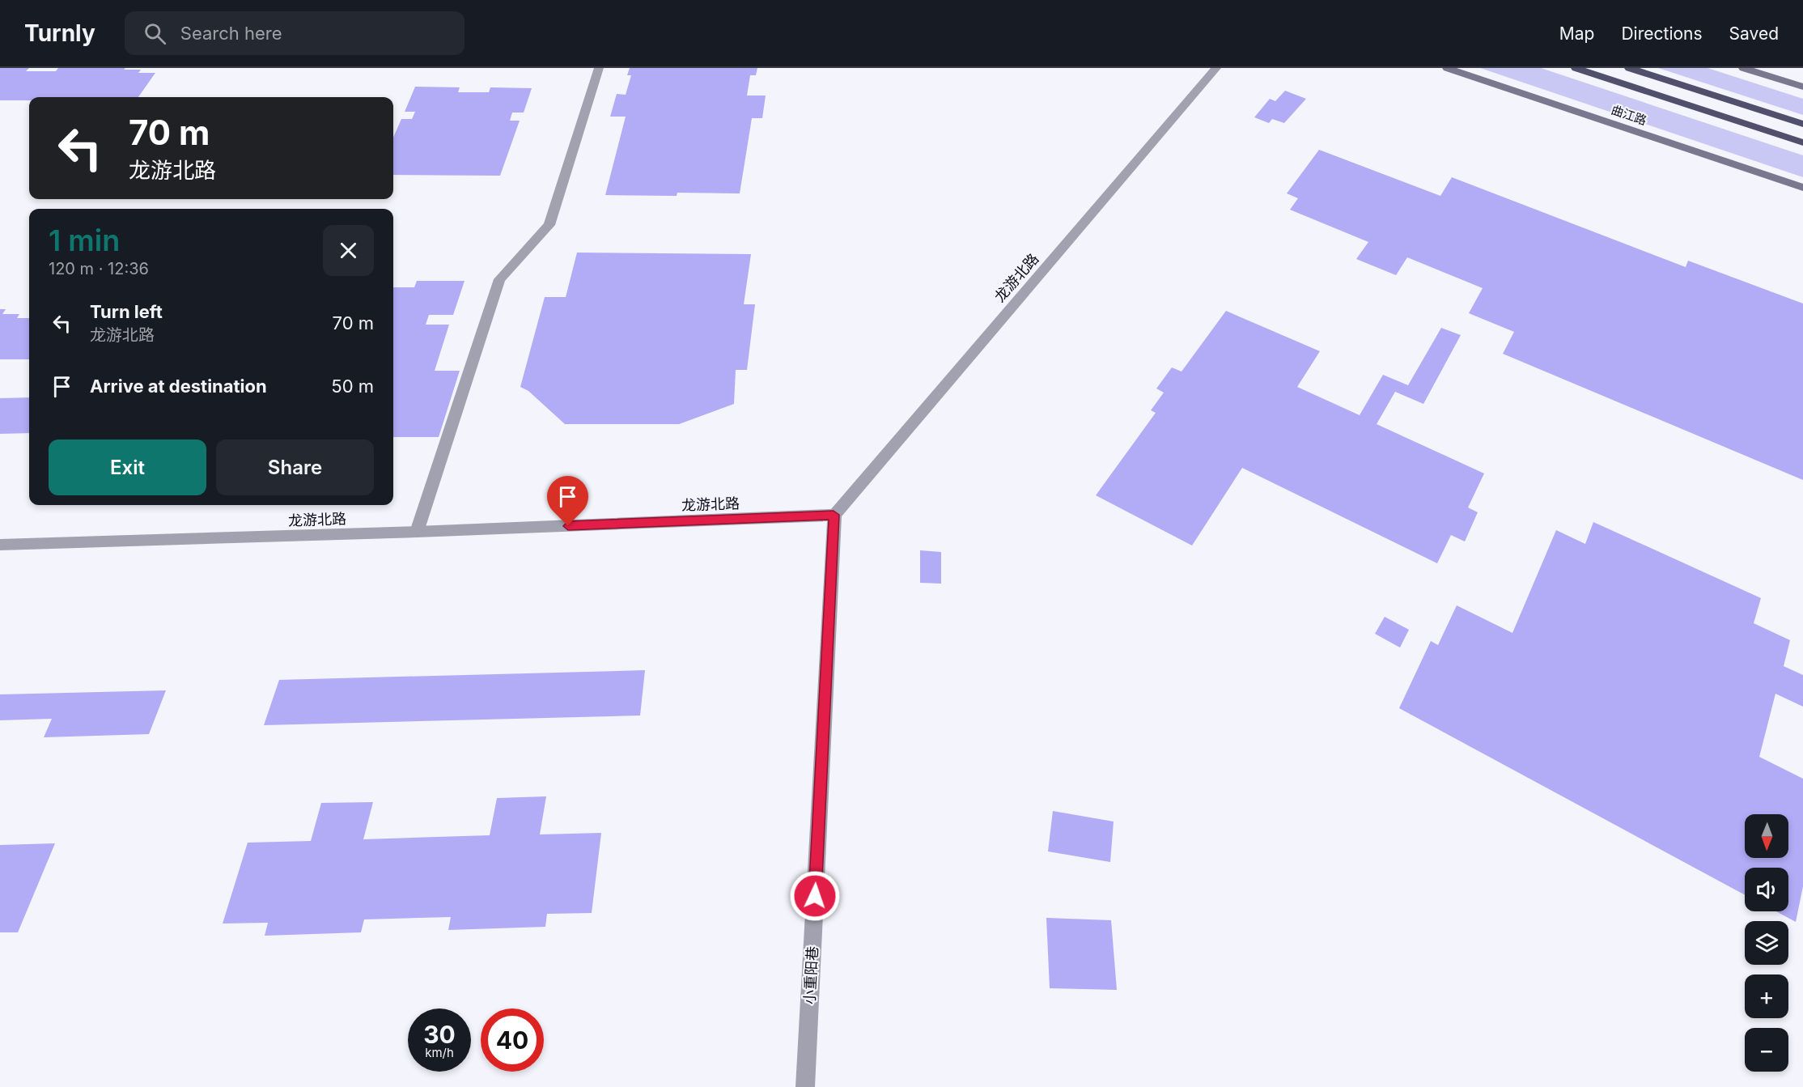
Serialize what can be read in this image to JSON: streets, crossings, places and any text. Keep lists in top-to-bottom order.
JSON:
{
  "streets": {
    "highway": ["曲江路"],
    "street": ["龙游北路", "小重阳巷"]
  },
  "crossings": [
    ["龙游北路", "小重阳巷"]
  ],
  "north": "bottom",
  "page": {
    "header": "Turnly",
    "search": "Search here",
    "nav": ["Map", "Directions", "Saved"],
    "turn": ["70 m", "龙游北路"],
    "heading": ["1 min", "120 m · 12:36"],
    "list": [
      {
        "name": "Turn left",
        "note": "龙游北路",
        "value": "70 m"
      },
      {
        "name": "Arrive at destination",
        "value": "50 m"
      }
    ],
    "buttons": ["Exit", "Share"],
    "map_buttons": ["+", "−"],
    "speed": "30 km/h",
    "limit": "40"
  }
}
